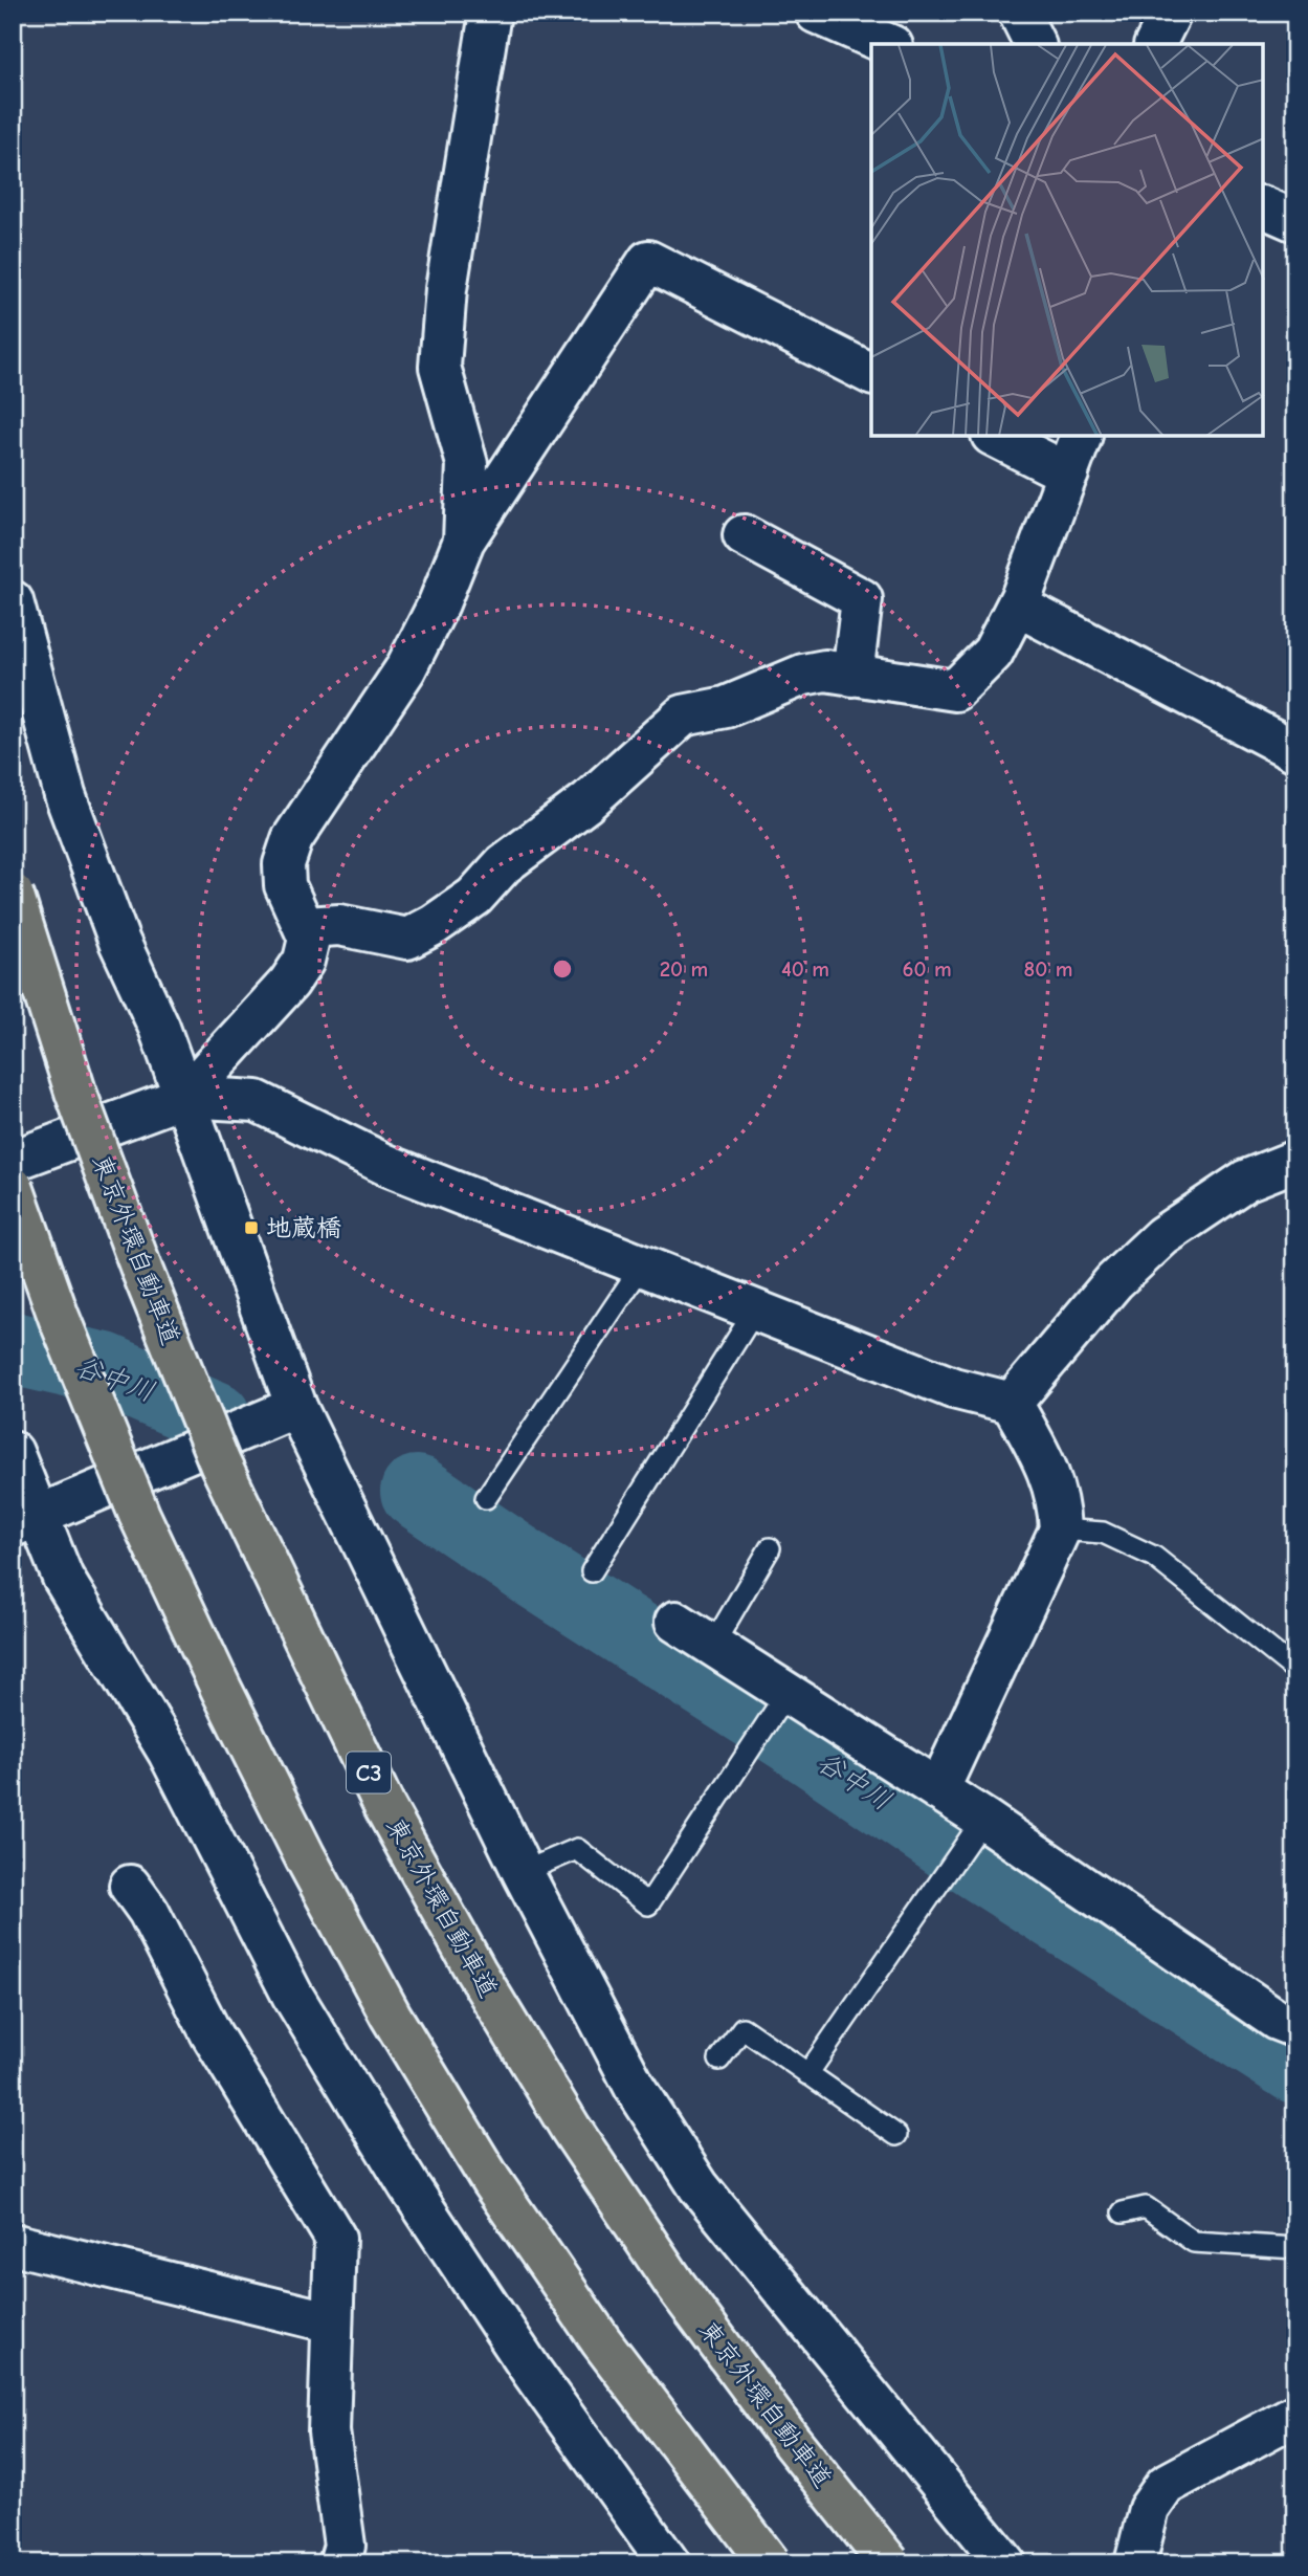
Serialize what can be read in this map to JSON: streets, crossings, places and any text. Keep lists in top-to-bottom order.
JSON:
{
  "streets": {
    "highway": ["東京外環自動車道", "C3"]
  },
  "water": ["谷中川"],
  "places": {
    "transit": ["地蔵橋"]
  },
  "rings": [
    "20 m",
    "40 m",
    "60 m",
    "80 m"
  ]
}
